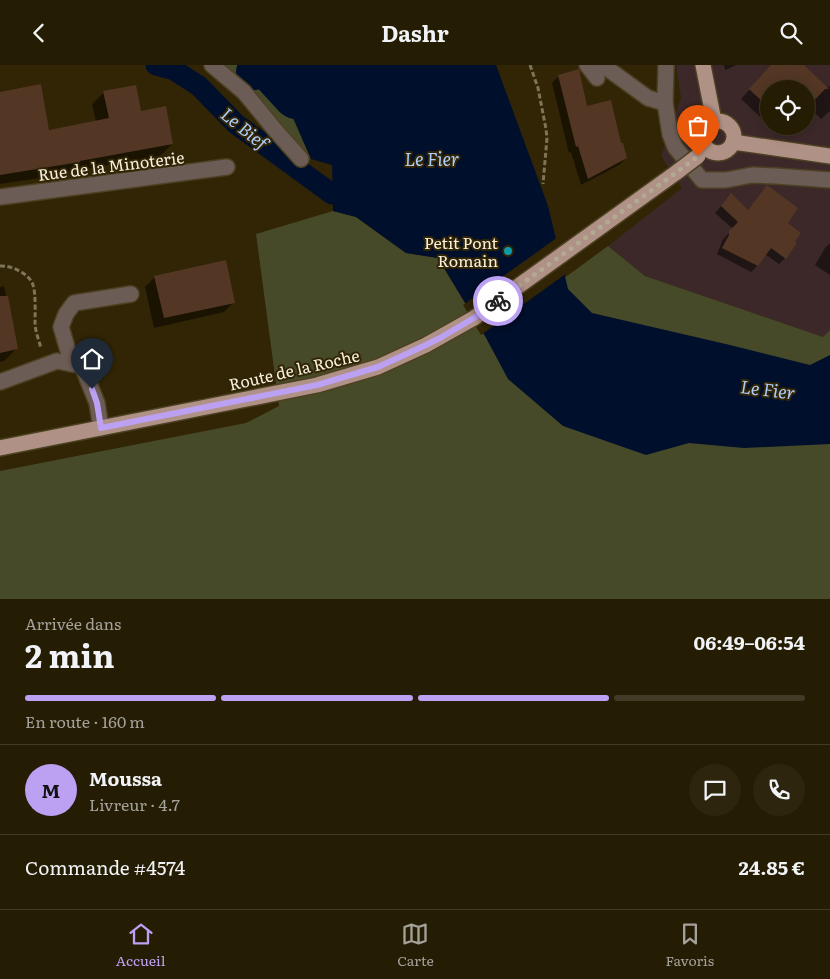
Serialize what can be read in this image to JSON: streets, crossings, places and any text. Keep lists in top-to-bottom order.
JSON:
{
  "streets": {
    "main road": ["Route de la Roche"],
    "street": ["Rue de la Minoterie"]
  },
  "water": ["Le Bief", "Le Fier"],
  "places": ["Petit Pont Romain"],
  "page": {
    "header": "Dashr",
    "heading": ["2 min", "Arrivée dans", "06:49–06:54"],
    "panel": [
      "Moussa",
      "Livreur · 4.7",
      "Commande #4574",
      "24.85 €"
    ],
    "bar": "En route · 160 m",
    "round": "M",
    "tabs": ["Accueil", "Carte", "Favoris"]
  }
}
